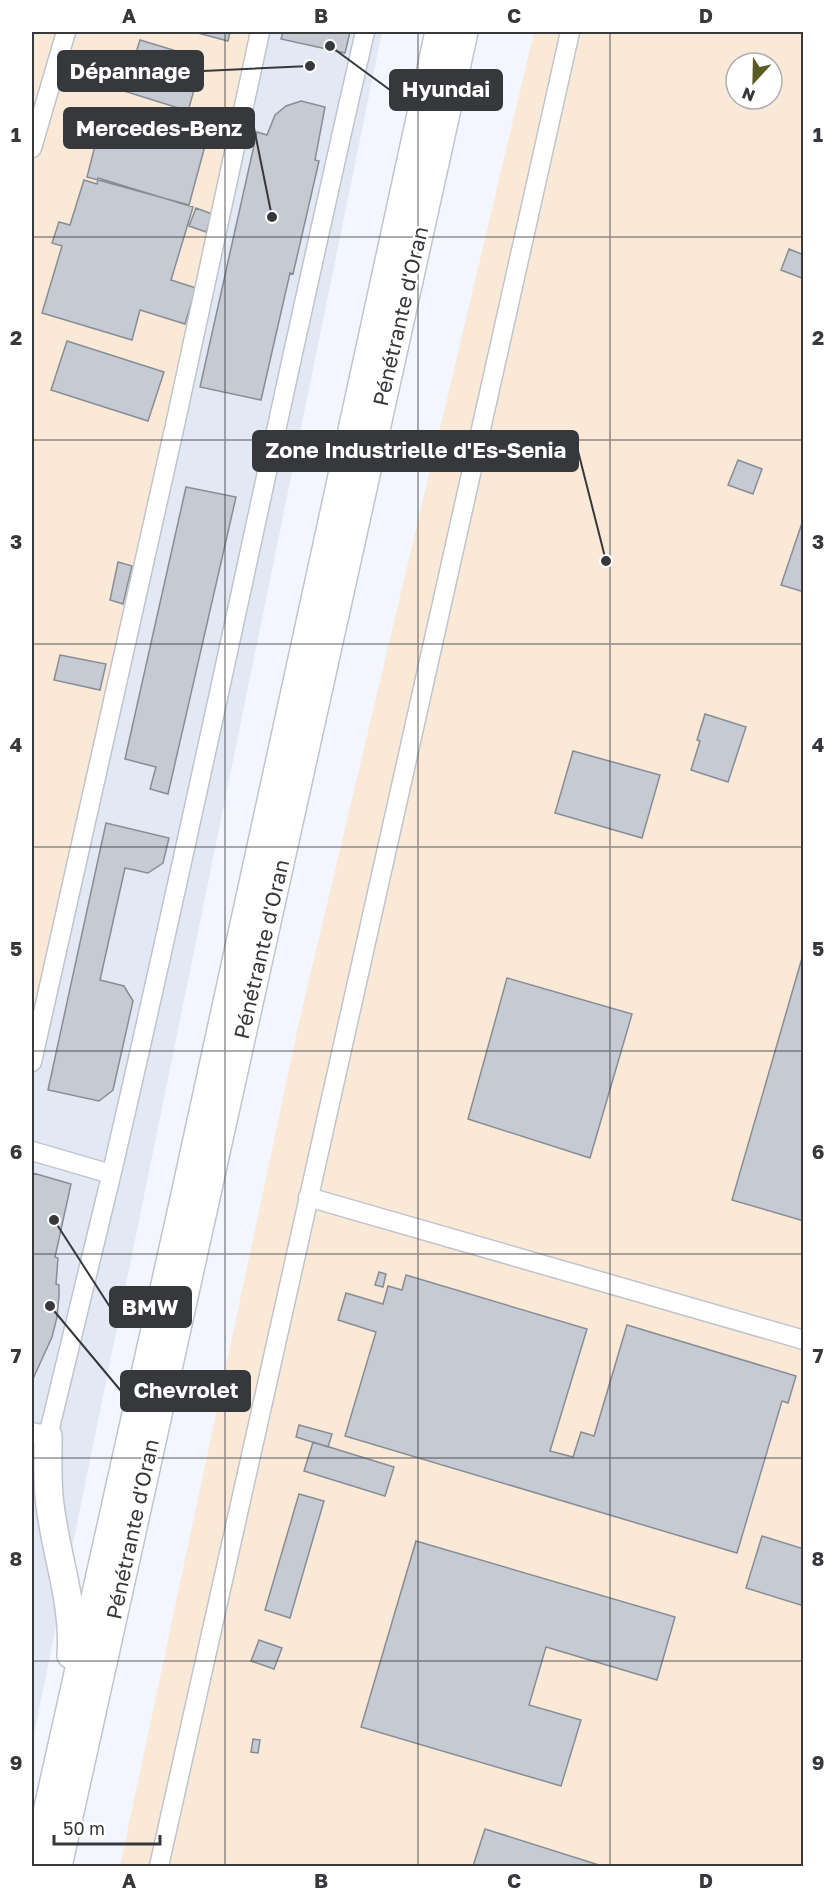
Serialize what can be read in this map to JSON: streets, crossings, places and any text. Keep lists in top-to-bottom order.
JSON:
{
  "streets": {
    "highway": ["Pénétrante d'Oran"]
  },
  "places": [
    "Hyundai",
    "Dépannage",
    "Mercedes-Benz",
    "Zone Industrielle d'Es-Senia",
    "BMW",
    "Chevrolet"
  ],
  "scale_bar": "50 m",
  "north": "bottom",
  "grid": {
    "columns": [
      "A",
      "B",
      "C",
      "D"
    ],
    "rows": [
      "1",
      "2",
      "3",
      "4",
      "5",
      "6",
      "7",
      "8",
      "9"
    ]
  }
}
